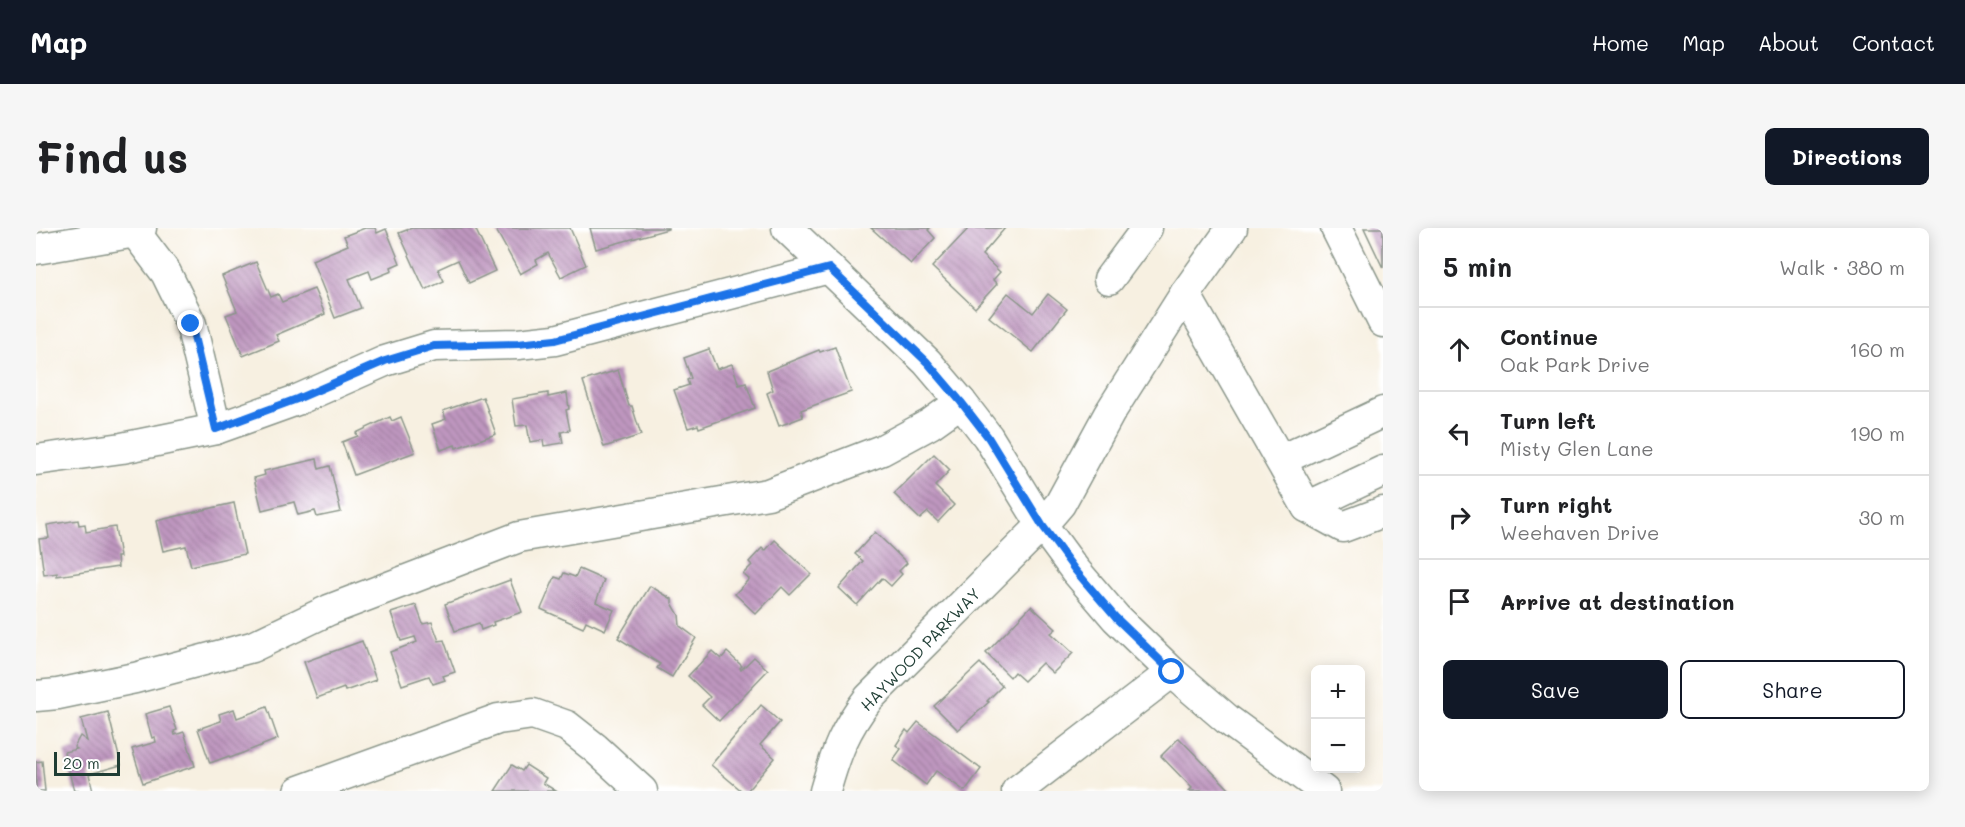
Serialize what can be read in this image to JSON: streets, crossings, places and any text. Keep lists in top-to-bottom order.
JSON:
{
  "streets": {
    "street": ["HAYWOOD PARKWAY"]
  },
  "scale_bar": "20 m",
  "page": {
    "header": "Map",
    "nav": [
      "Home",
      "Map",
      "About",
      "Contact"
    ],
    "buttons": [
      "Directions",
      ["Save", "Share"]
    ],
    "title": "Find us",
    "heading": ["5 min", "Walk · 380 m"],
    "list": [
      ["Continue", "Oak Park Drive", "160 m"],
      ["Turn left", "Misty Glen Lane", "190 m"],
      ["Turn right", "Weehaven Drive", "30 m"],
      "Arrive at destination"
    ],
    "map_buttons": ["+", "−"],
    "scale": "20 m"
  }
}
